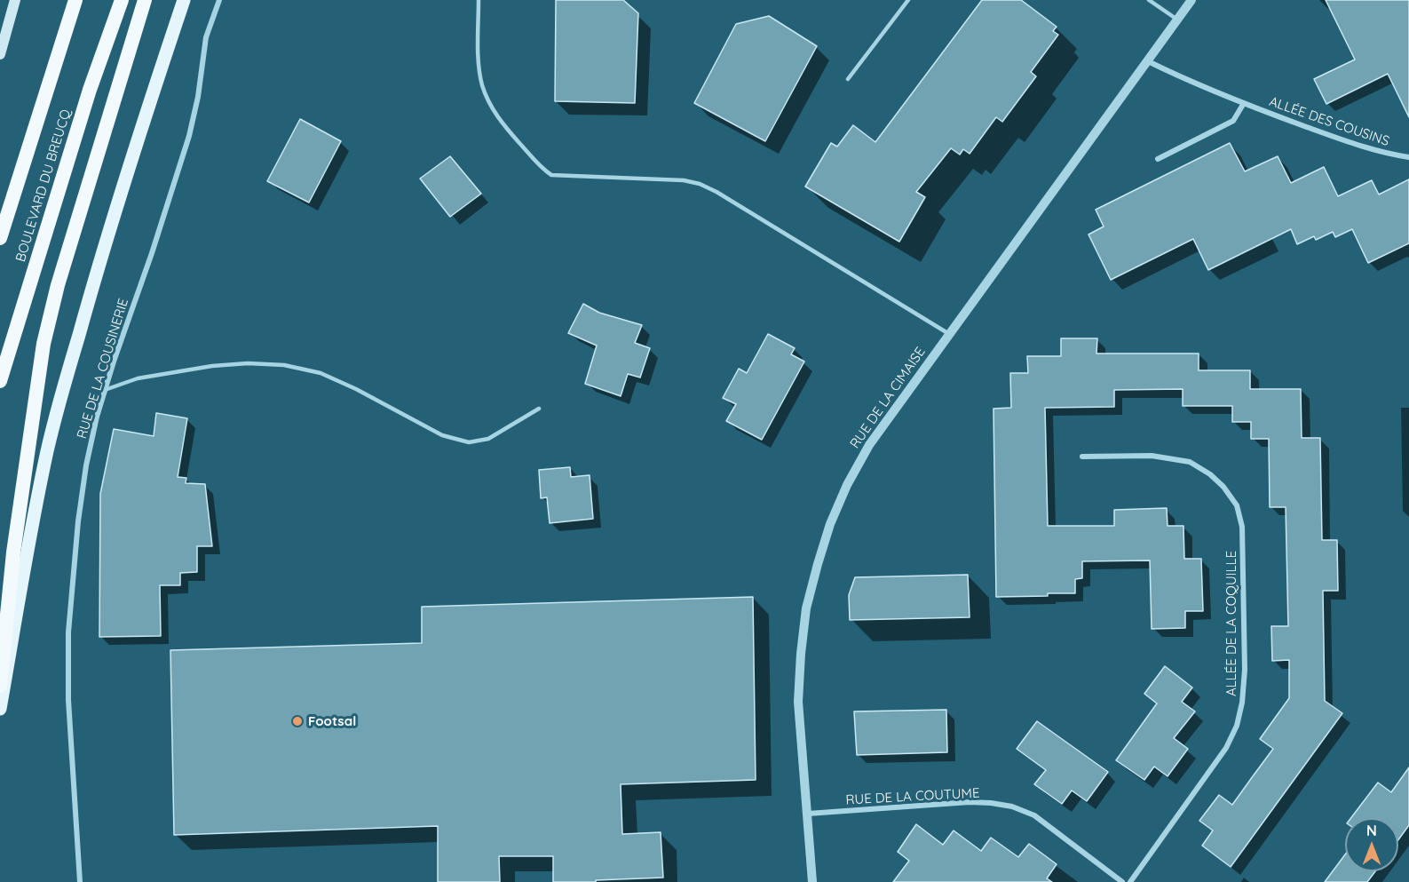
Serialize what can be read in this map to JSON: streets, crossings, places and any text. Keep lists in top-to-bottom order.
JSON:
{
  "streets": {
    "highway": ["BOULEVARD DU BREUCQ"],
    "street": [
      "ALLÉE DES COUSINS",
      "RUE DE LA COUSINERIE",
      "RUE DE LA CIMAISE",
      "ALLÉE DE LA COQUILLE",
      "RUE DE LA COUTUME"
    ]
  },
  "crossings": [
    ["ALLÉE DES COUSINS", "RUE DE LA CIMAISE"],
    ["RUE DE LA CIMAISE", "RUE DE LA COUTUME"]
  ],
  "places": ["Footsal"],
  "north": "top"
}
